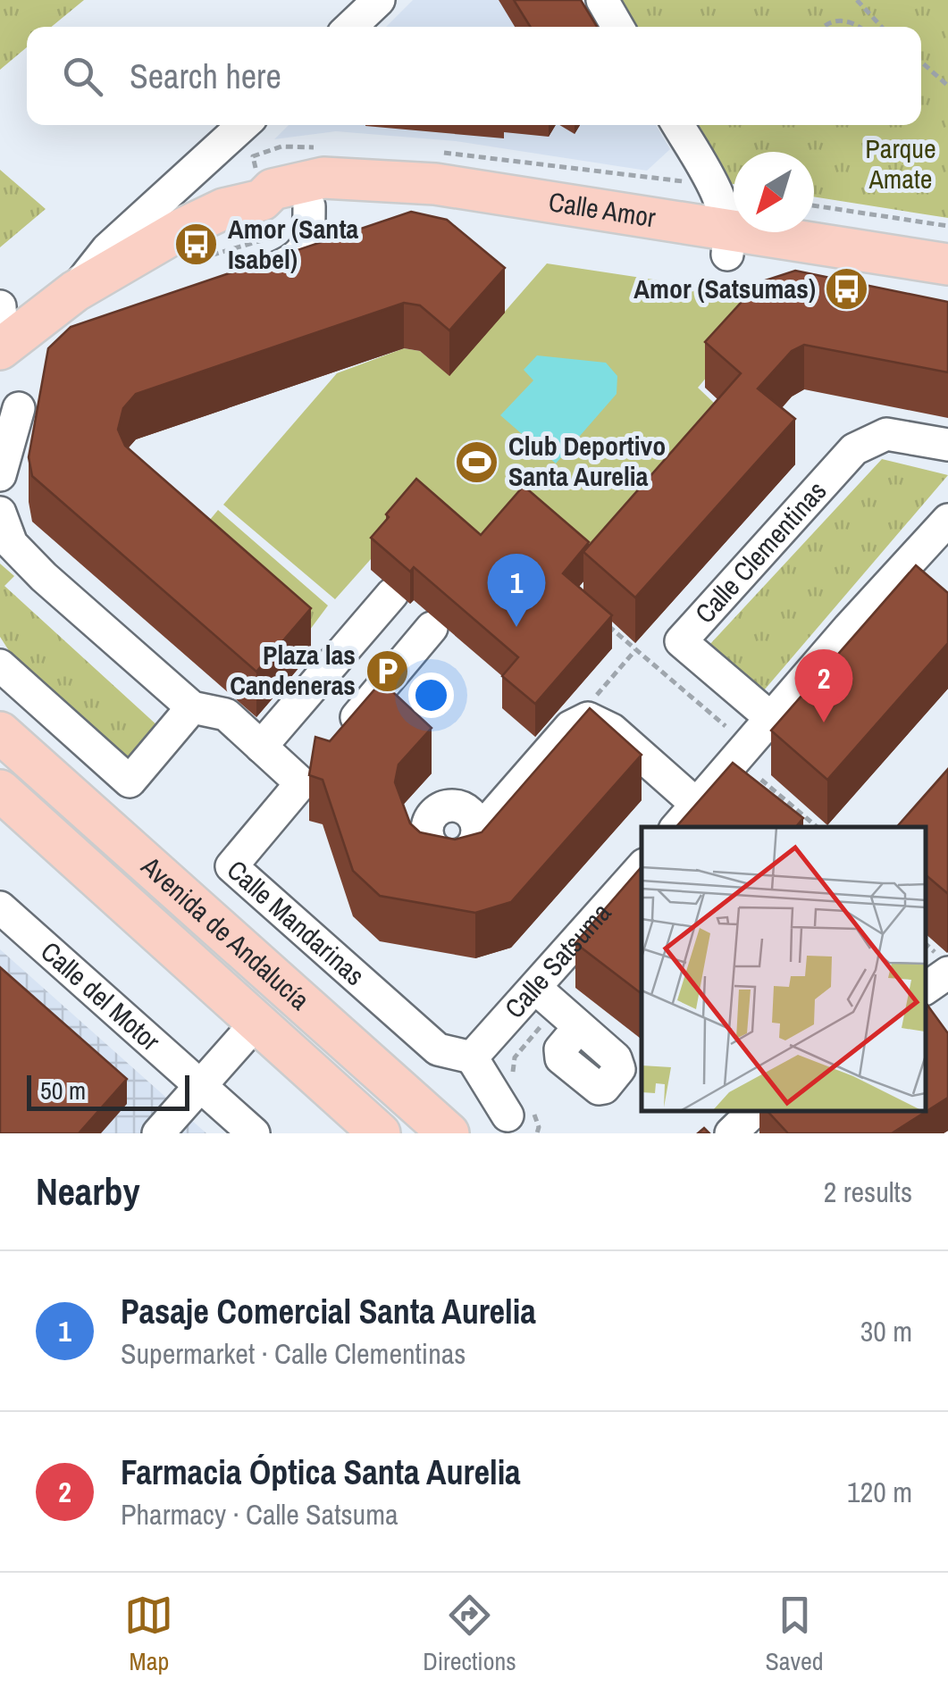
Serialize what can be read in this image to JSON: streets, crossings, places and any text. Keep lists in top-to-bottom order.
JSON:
{
  "streets": {
    "main road": ["Calle Amor", "Avenida de Andalucía"],
    "street": [
      "Calle Clementinas",
      "Calle Mandarinas",
      "Calle Satsuma",
      "Calle del Motor"
    ]
  },
  "crossings": [
    ["Calle Mandarinas", "Calle Satsuma"]
  ],
  "parks": ["Parque Amate"],
  "places": {
    "bus stop": ["Amor (Santa Isabel)", "Amor (Satsumas)"],
    "sports": ["Club Deportivo Santa Aurelia"],
    "parking": ["Plaza las Candeneras"]
  },
  "scale_bar": "50 m",
  "north": "bottom left",
  "page": {
    "search": "Search here",
    "pins": ["1", "2"],
    "scale": "50 m",
    "heading": ["Nearby", "2 results"],
    "list": [
      {
        "mark": "1",
        "name": "Pasaje Comercial Santa Aurelia",
        "note": "Supermarket · Calle Clementinas",
        "value": "30 m"
      },
      {
        "mark": "2",
        "name": "Farmacia Óptica Santa Aurelia",
        "note": "Pharmacy · Calle Satsuma",
        "value": "120 m"
      }
    ],
    "nav": ["Map", "Directions", "Saved"]
  }
}
